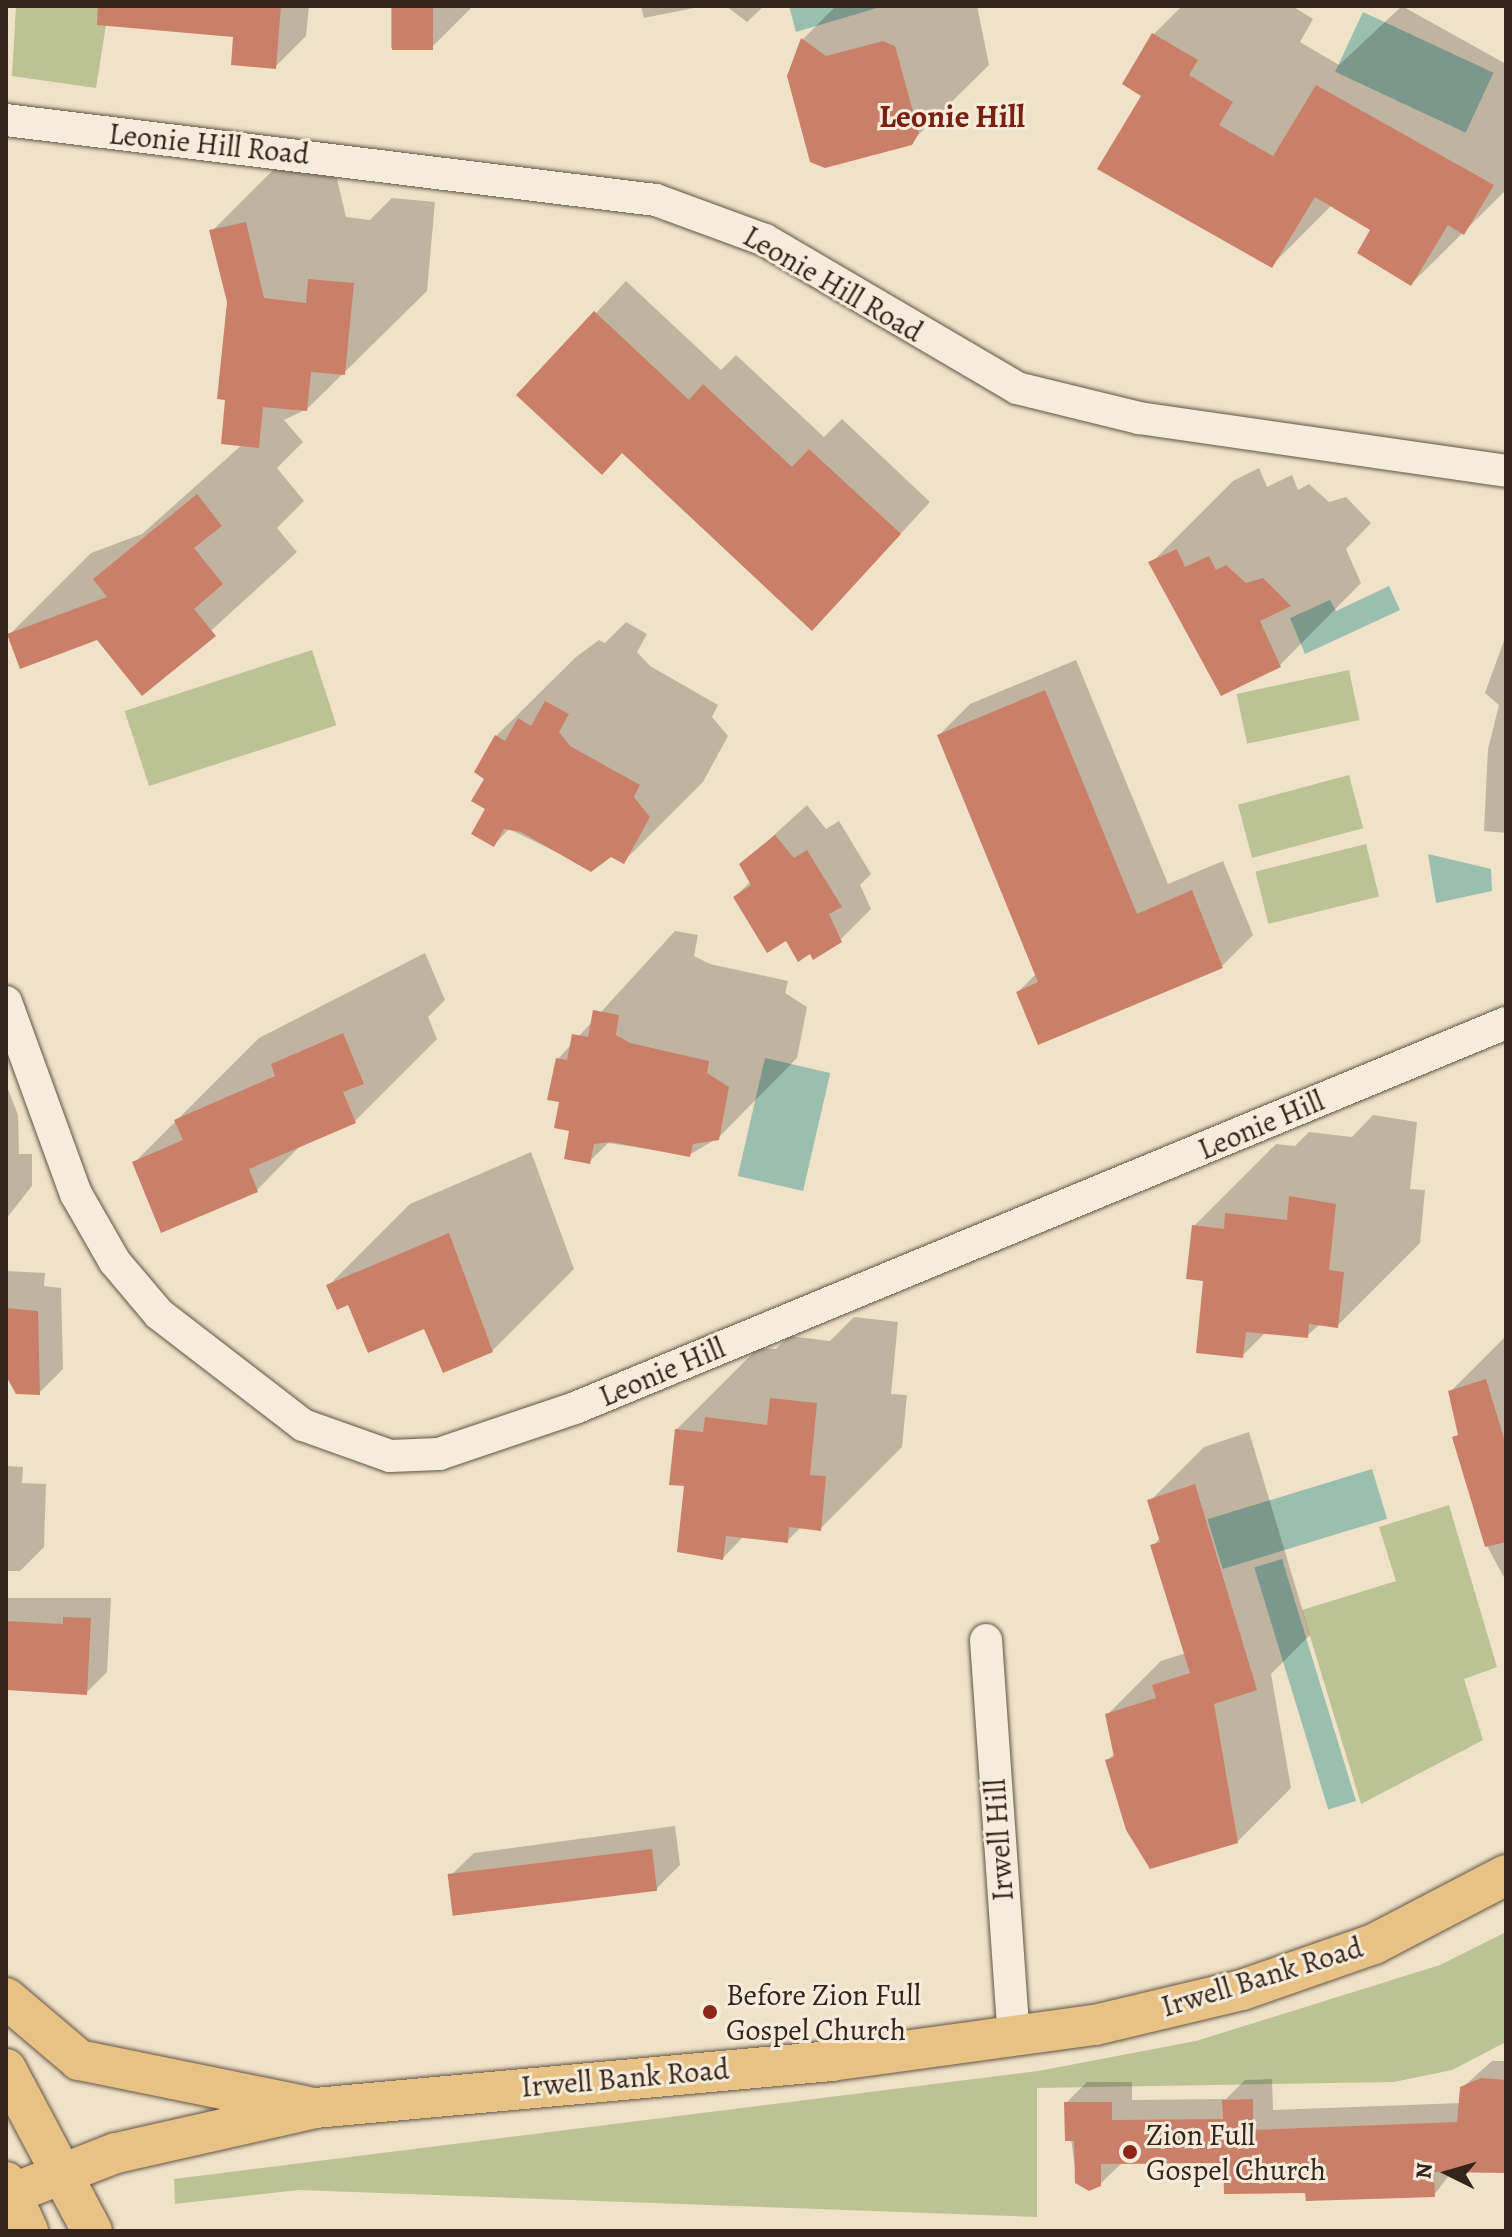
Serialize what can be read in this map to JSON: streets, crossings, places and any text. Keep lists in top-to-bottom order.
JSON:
{
  "streets": {
    "main road": ["Irwell Bank Road"],
    "street": ["Leonie Hill Road", "Leonie Hill", "Irwell Hill"]
  },
  "crossings": [
    ["Irwell Hill", "Irwell Bank Road"]
  ],
  "districts": ["Leonie Hill"],
  "places": ["Before Zion Full Gospel Church", "Zion Full Gospel Church"],
  "north": "left"
}
